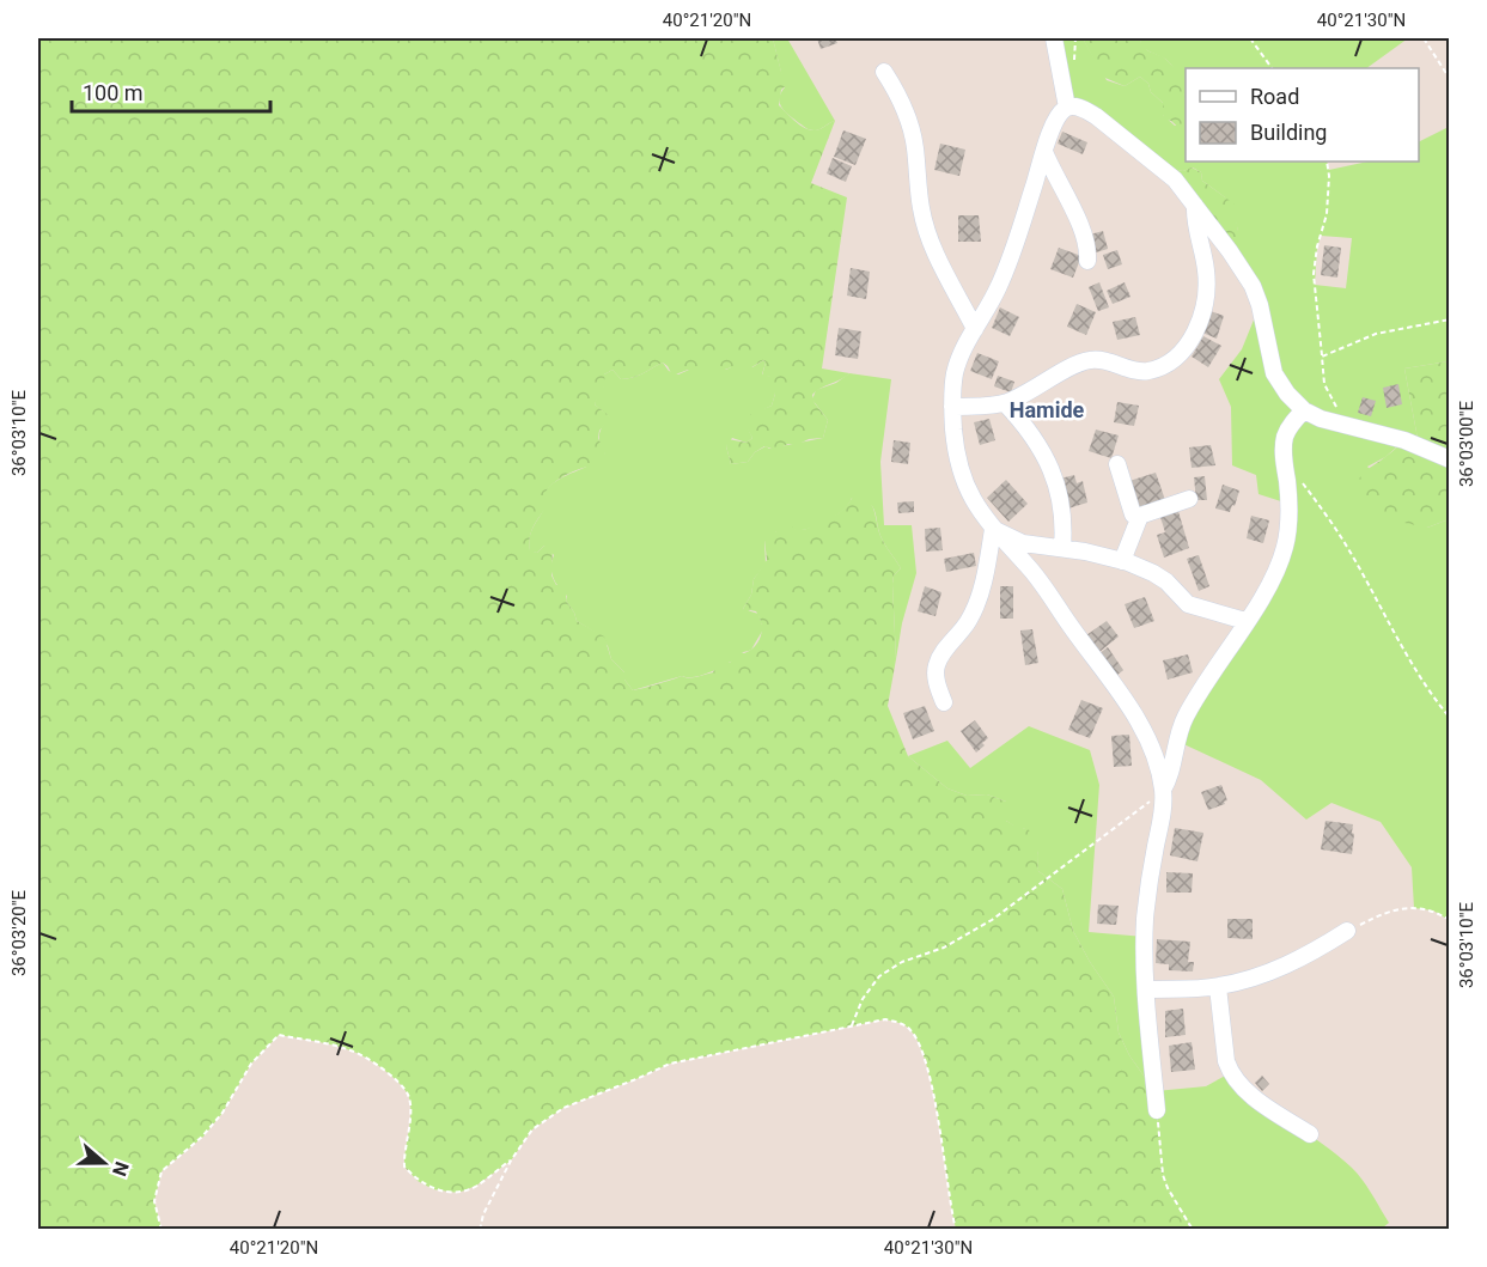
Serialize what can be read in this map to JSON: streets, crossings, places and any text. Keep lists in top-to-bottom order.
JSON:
{
  "districts": ["Hamide"],
  "legend": ["Road", "Building"],
  "scale_bar": "100 m",
  "north": "right",
  "coordinates": [
    "40°21'20\"N",
    "40°21'30\"N",
    "36°03'10\"E",
    "36°03'00\"E",
    "36°03'20\"E"
  ]
}
